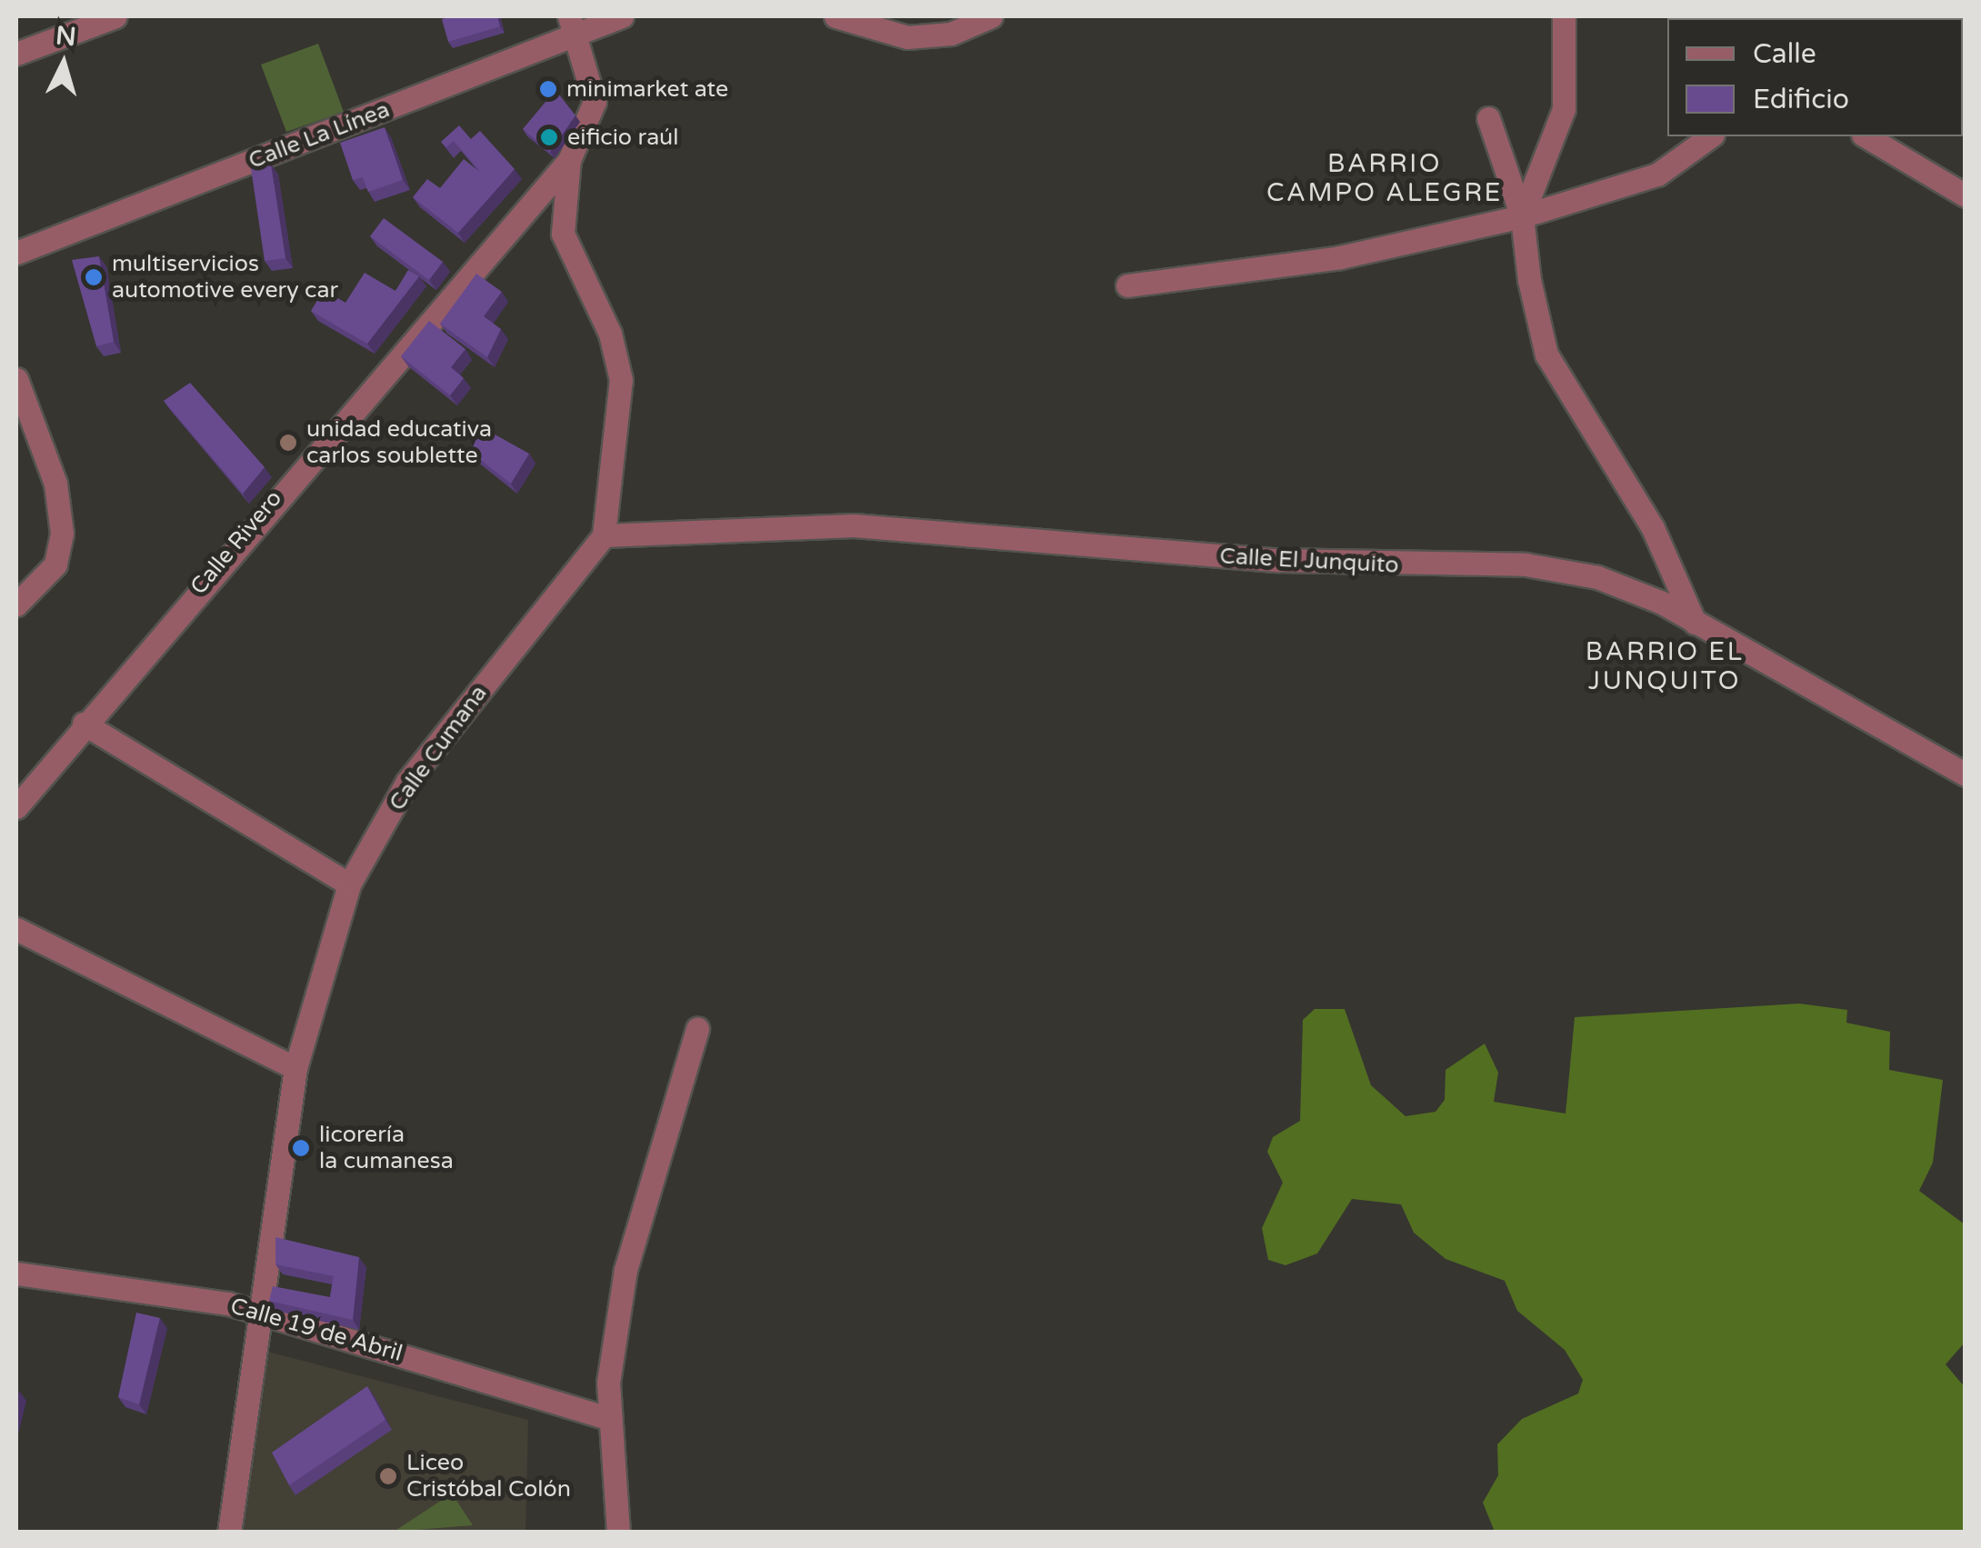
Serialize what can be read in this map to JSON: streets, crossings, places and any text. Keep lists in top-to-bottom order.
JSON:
{
  "streets": {
    "street": [
      "Calle La Línea",
      "Calle Rivero",
      "Calle El Junquito",
      "Calle Cumana",
      "Calle 19 de Abril"
    ]
  },
  "crossings": [
    ["Calle El Junquito", "Calle Cumana"],
    ["Calle Cumana", "Calle 19 de Abril"]
  ],
  "districts": ["BARRIO CAMPO ALEGRE", "BARRIO EL JUNQUITO"],
  "places": [
    "minimarket ate",
    "eificio raúl",
    "multiservicios automotive every car",
    "unidad educativa carlos soublette",
    "licorería la cumanesa",
    "Liceo Cristóbal Colón"
  ],
  "legend": ["Calle", "Edificio"],
  "north": "top"
}
